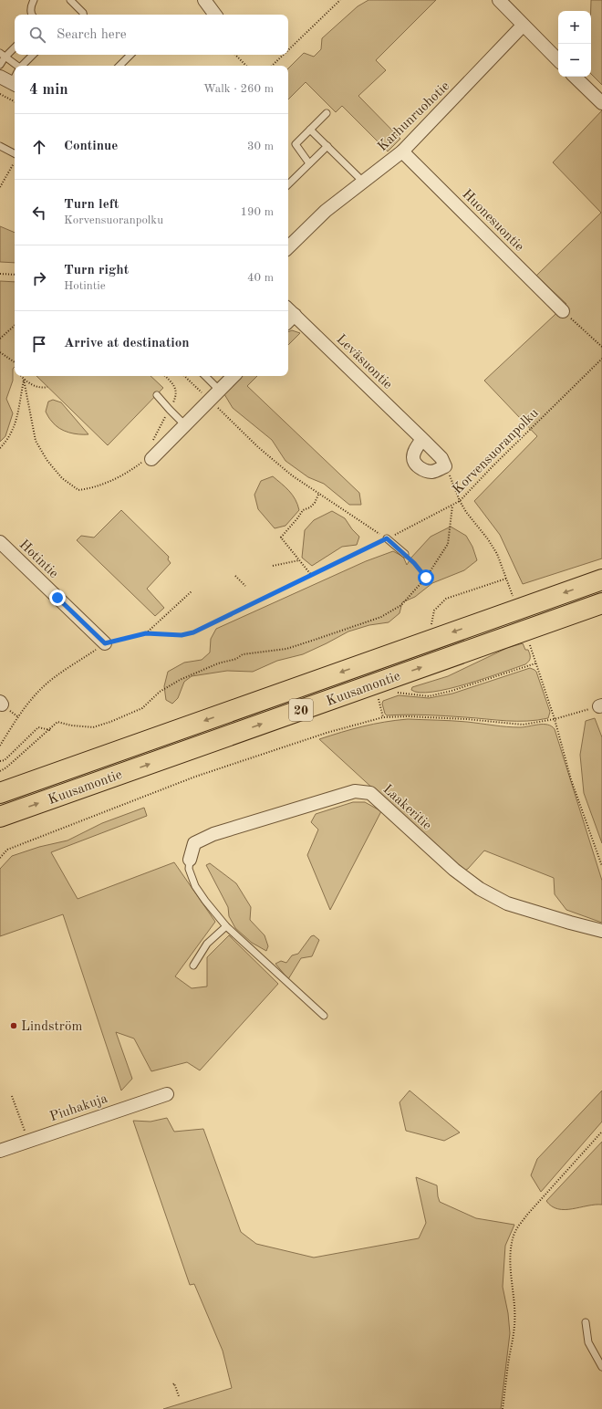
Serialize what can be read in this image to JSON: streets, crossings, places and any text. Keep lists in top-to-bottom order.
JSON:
{
  "streets": {
    "highway": ["Kuusamontie", "20"],
    "street": [
      "Karhunruohotie",
      "Huonesuontie",
      "Leväsuontie",
      "Hotintie",
      "Laakeritie",
      "Piuhakuja"
    ],
    "path": ["Korvensuoranpolku"]
  },
  "crossings": [
    ["Karhunruohotie", "Huonesuontie"],
    ["Korvensuoranpolku", "Hotintie"]
  ],
  "places": ["Lindström"],
  "page": {
    "map_buttons": ["+", "−"],
    "search": "Search here",
    "heading": ["4 min", "Walk · 260 m"],
    "list": [
      ["Continue", "30 m"],
      ["Turn left", "Korvensuoranpolku", "190 m"],
      ["Turn right", "Hotintie", "40 m"],
      "Arrive at destination"
    ]
  }
}
